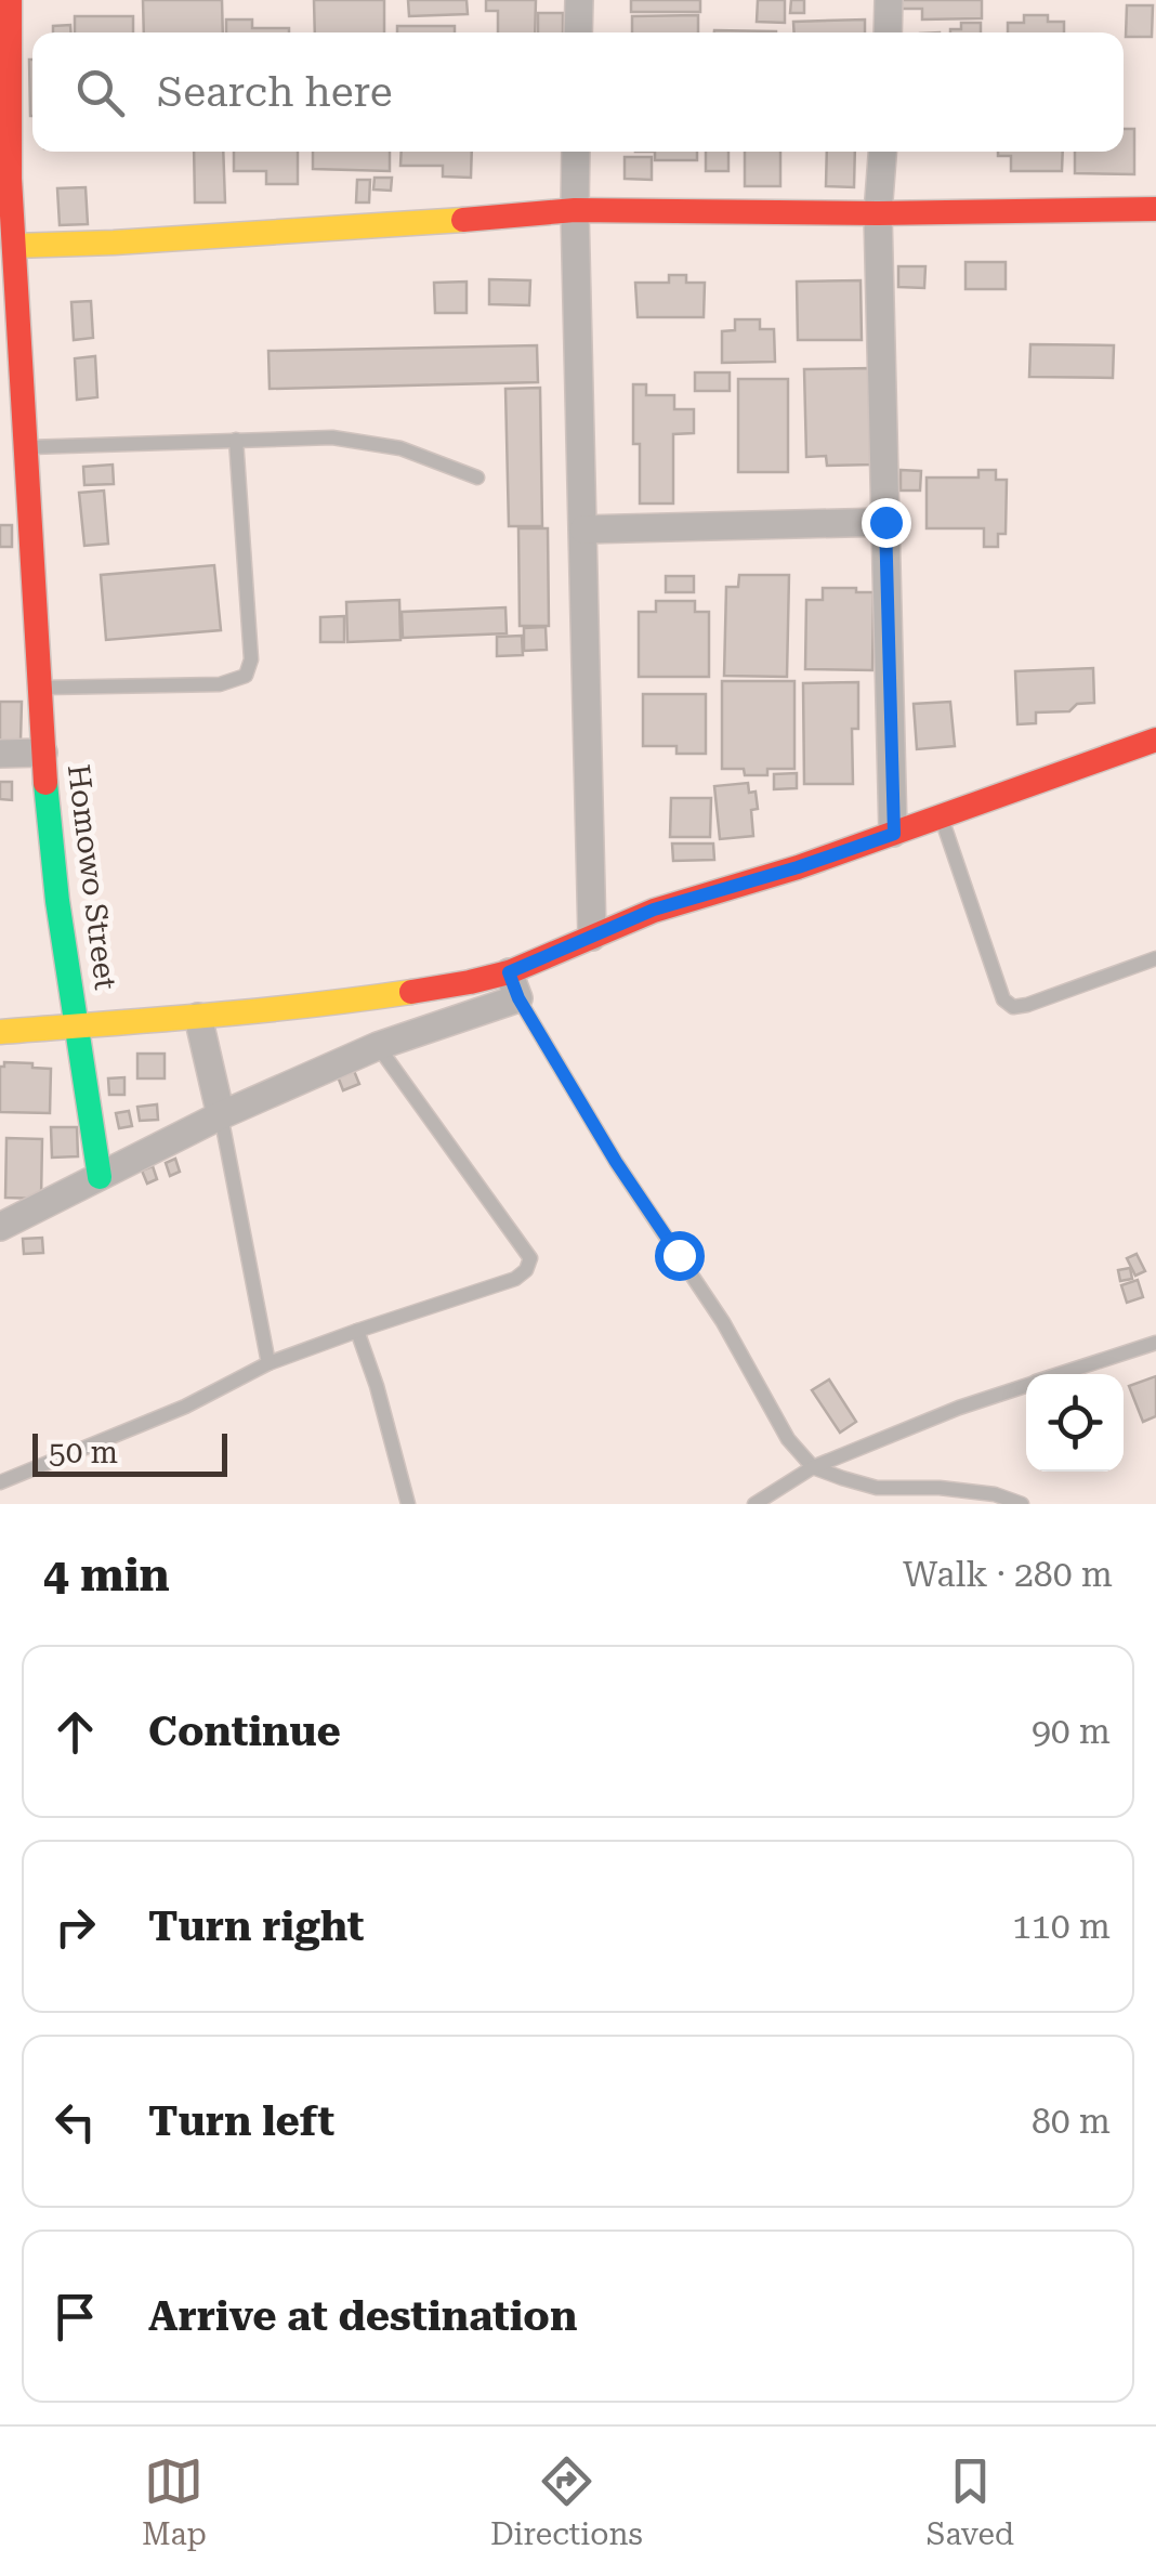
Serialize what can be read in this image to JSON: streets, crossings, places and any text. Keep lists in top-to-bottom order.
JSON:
{
  "streets": {
    "street": ["Homowo Street"]
  },
  "scale_bar": "50 m",
  "page": {
    "search": "Search here",
    "scale": "50 m",
    "heading": ["4 min", "Walk · 280 m"],
    "list": [
      ["Continue", "90 m"],
      ["Turn right", "110 m"],
      ["Turn left", "80 m"],
      "Arrive at destination"
    ],
    "nav": ["Map", "Directions", "Saved"]
  }
}
